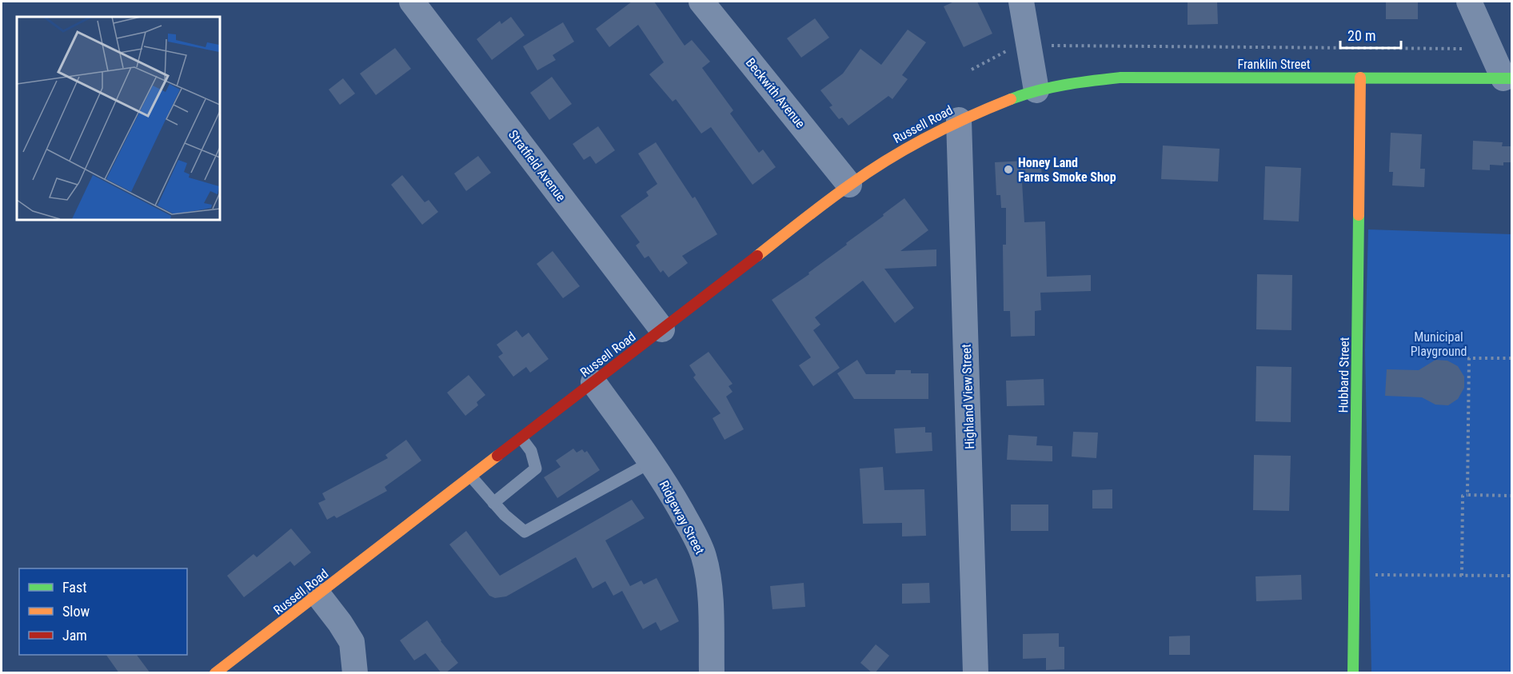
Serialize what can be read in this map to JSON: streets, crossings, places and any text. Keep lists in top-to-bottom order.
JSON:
{
  "streets": {
    "main road": ["Franklin Street", "Russell Road", "Hubbard Street"],
    "street": [
      "Beckwith Avenue",
      "Stratfield Avenue",
      "Highland View Street",
      "Ridgeway Street"
    ]
  },
  "crossings": [
    ["Franklin Street", "Russell Road"],
    ["Franklin Street", "Hubbard Street"],
    ["Beckwith Avenue", "Russell Road"],
    ["Russell Road", "Stratfield Avenue"],
    ["Russell Road", "Highland View Street"],
    ["Russell Road", "Ridgeway Street"]
  ],
  "parks": ["Municipal Playground"],
  "places": ["Honey Land Farms Smoke Shop"],
  "legend": ["Fast", "Slow", "Jam"],
  "scale_bar": "20 m"
}
